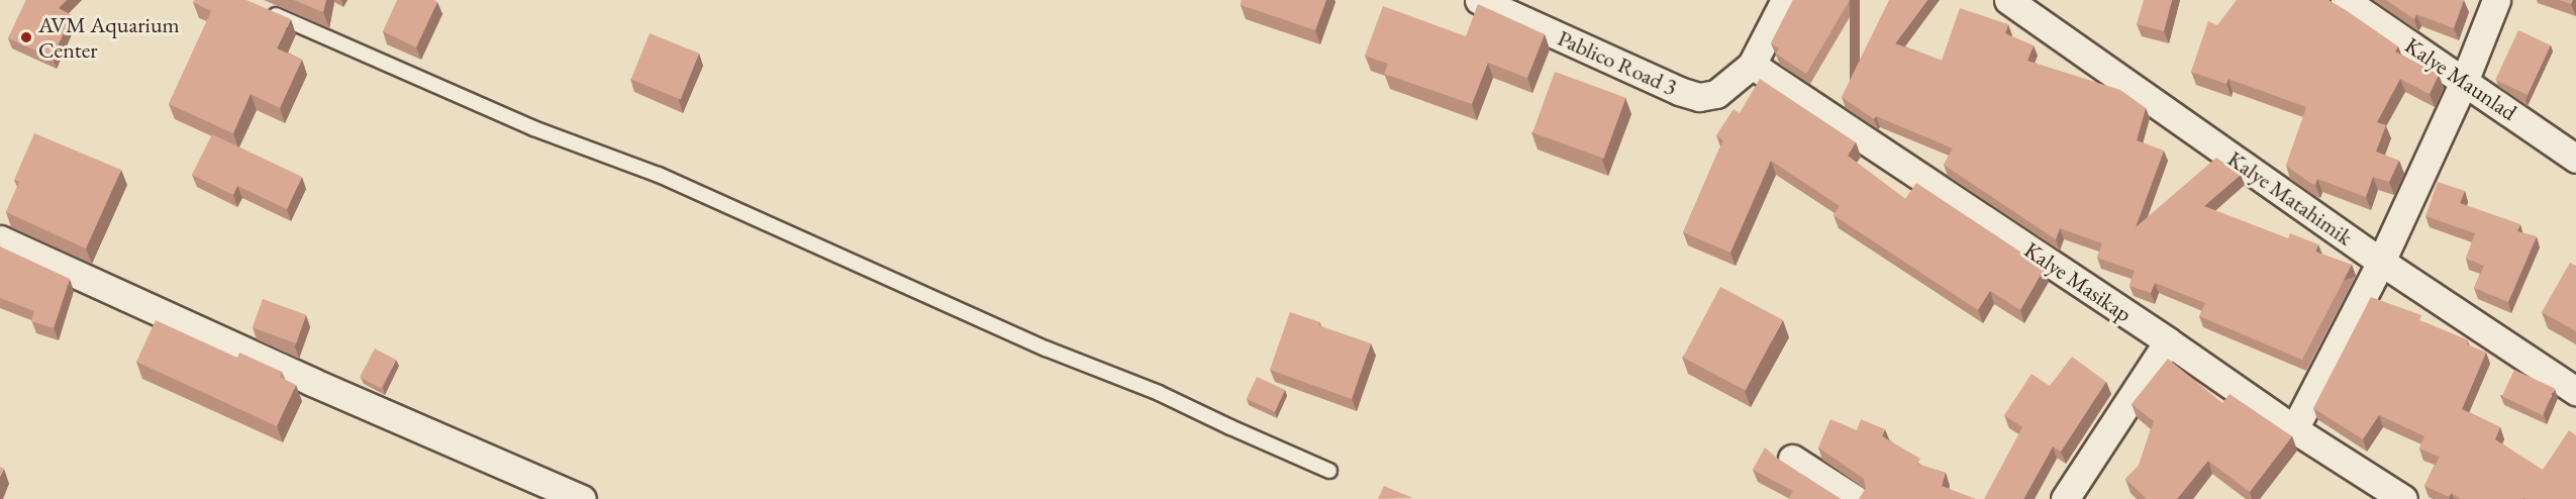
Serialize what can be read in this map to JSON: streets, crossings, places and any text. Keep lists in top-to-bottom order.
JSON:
{
  "streets": {
    "street": [
      "Pablico Road 3",
      "Kalye Maunlad",
      "Kalye Matahimik",
      "Kalye Masikap"
    ]
  },
  "crossings": [
    ["Pablico Road 3", "Kalye Masikap"]
  ],
  "places": ["AVM Aquarium Center"]
}
